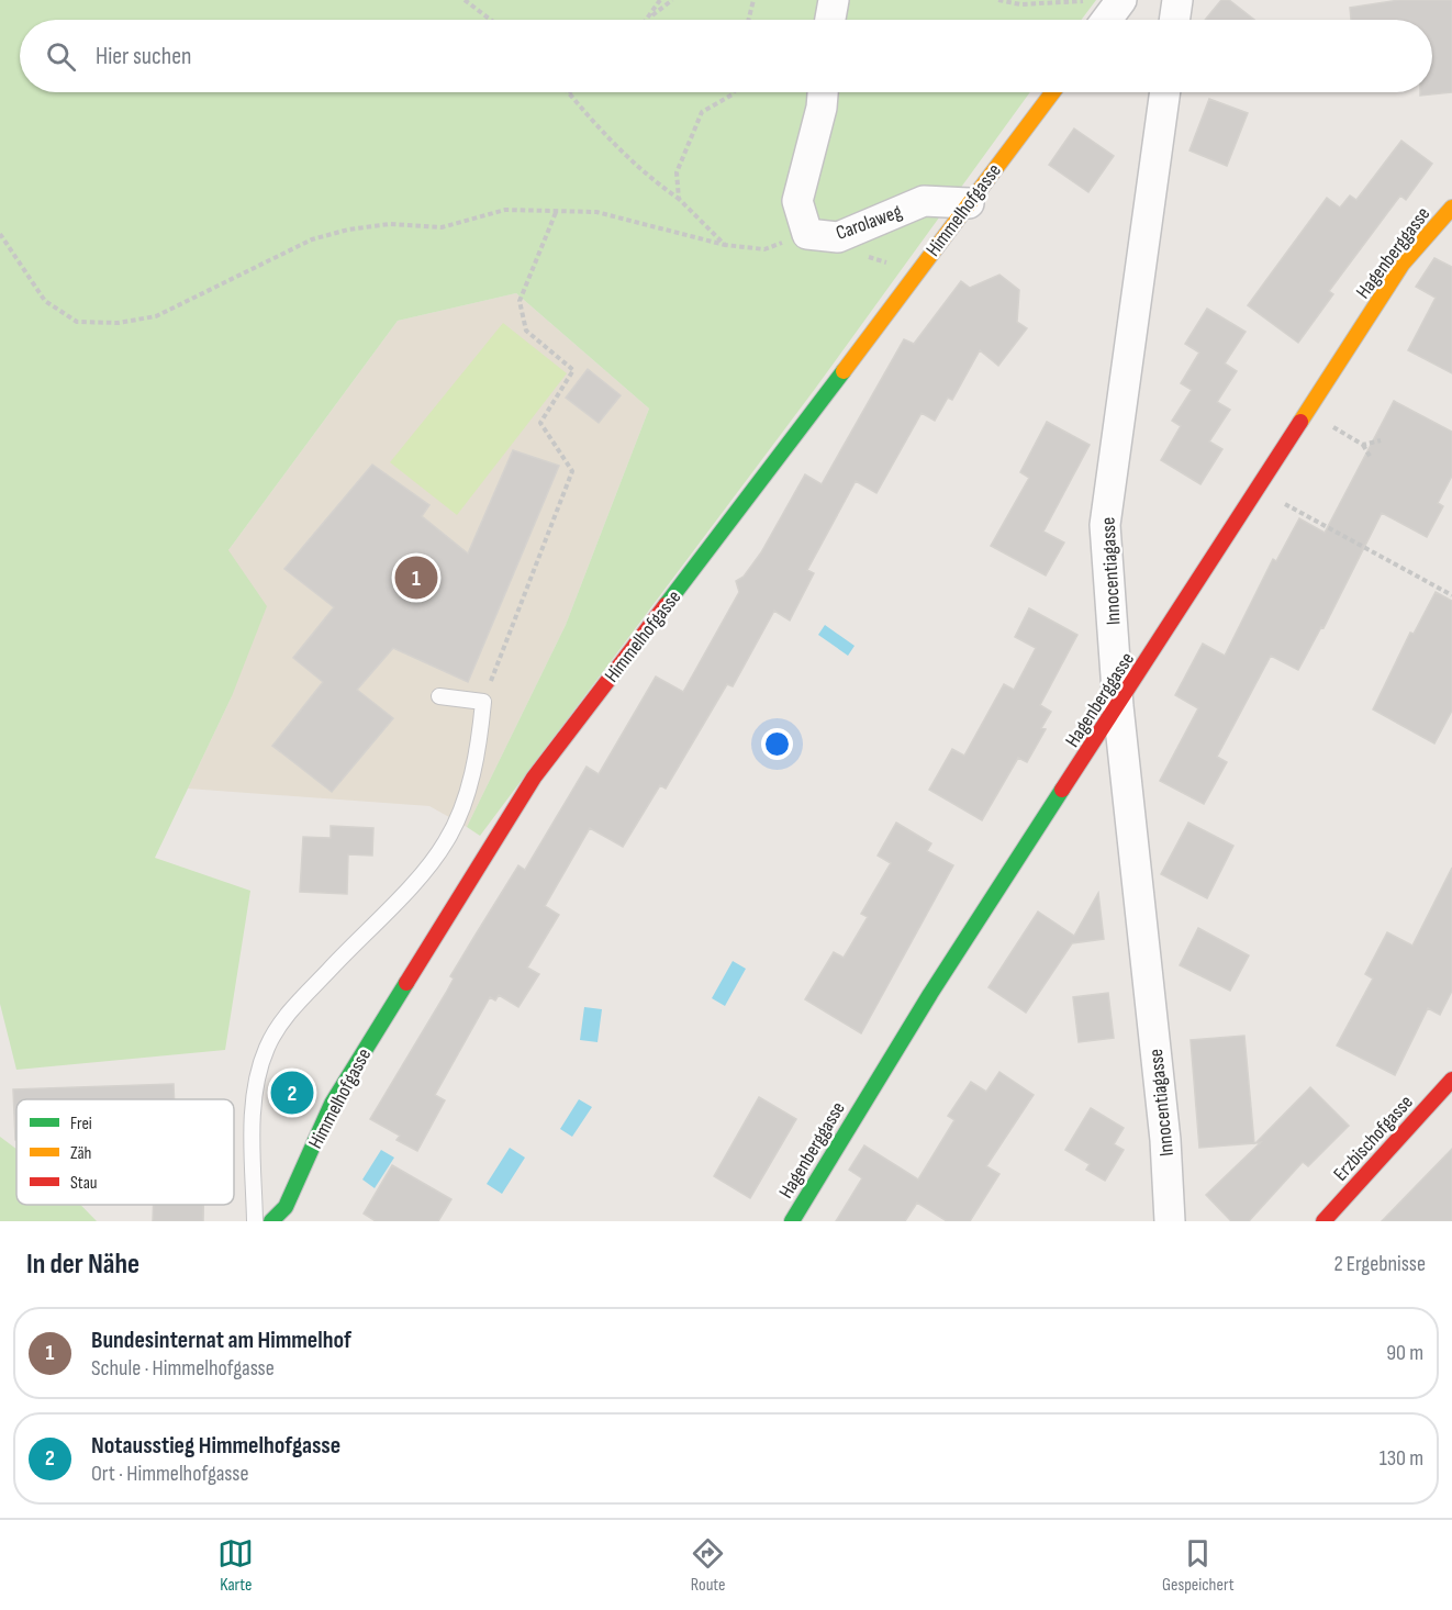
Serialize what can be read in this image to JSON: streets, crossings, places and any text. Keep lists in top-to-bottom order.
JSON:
{
  "streets": {
    "street": [
      "Himmelhofgasse",
      "Carolaweg",
      "Hagenberggasse",
      "Innocentiagasse",
      "Erzbischofgasse"
    ]
  },
  "crossings": [
    ["Himmelhofgasse", "Carolaweg"],
    ["Hagenberggasse", "Innocentiagasse"]
  ],
  "legend": ["Frei", "Zäh", "Stau"],
  "page": {
    "search": "Hier suchen",
    "pins": ["1", "2"],
    "heading": ["In der Nähe", "2 Ergebnisse"],
    "list": [
      {
        "mark": "1",
        "name": "Bundesinternat am Himmelhof",
        "note": "Schule · Himmelhofgasse",
        "value": "90 m"
      },
      {
        "mark": "2",
        "name": "Notausstieg Himmelhofgasse",
        "note": "Ort · Himmelhofgasse",
        "value": "130 m"
      }
    ],
    "nav": ["Karte", "Route", "Gespeichert"]
  }
}
